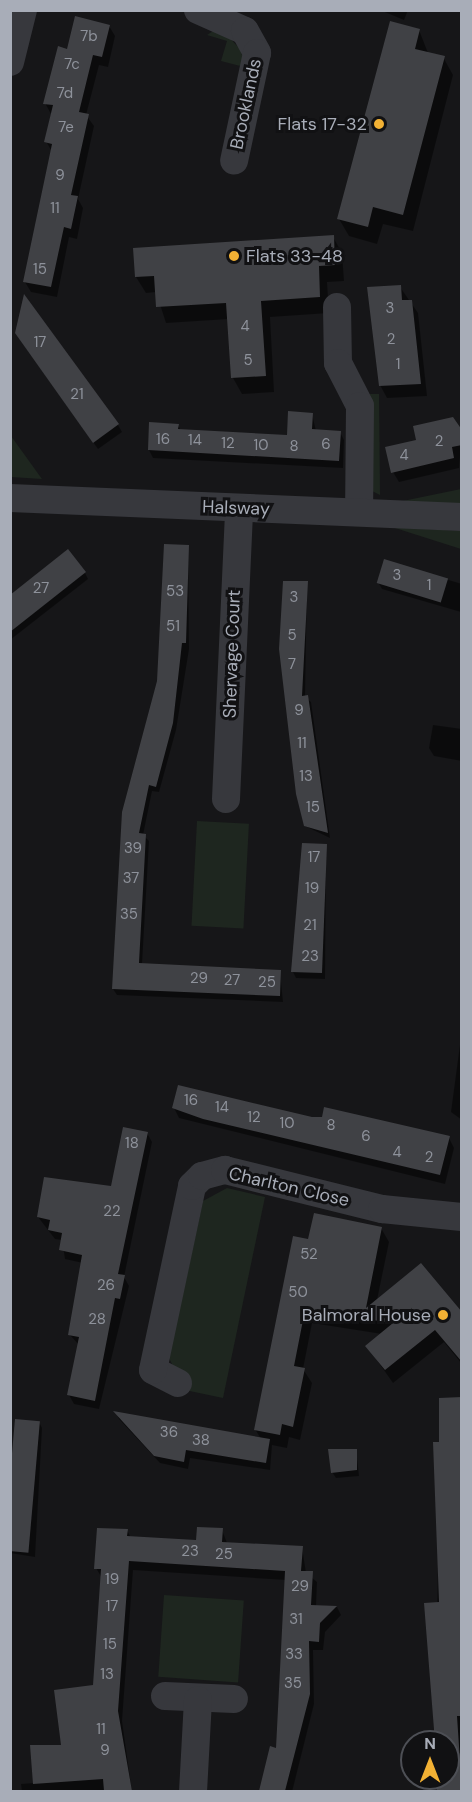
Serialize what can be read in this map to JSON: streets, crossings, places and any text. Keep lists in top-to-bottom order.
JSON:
{
  "streets": {
    "street": [
      "Brooklands",
      "Halsway",
      "Shervage Court",
      "Charlton Close"
    ]
  },
  "crossings": [
    ["Halsway", "Shervage Court"]
  ],
  "places": ["Flats 17-32", "Flats 33-48", "Balmoral House"],
  "house_numbers": [
    "7b",
    "7c",
    "7d",
    "7e",
    "9",
    "11",
    "15",
    "3",
    "4",
    "2",
    "17",
    "5",
    "1",
    "21",
    "16",
    "14",
    "2",
    "12",
    "6",
    "10",
    "8",
    "4",
    "3",
    "1",
    "27",
    "53",
    "3",
    "51",
    "5",
    "7",
    "9",
    "11",
    "13",
    "15",
    "39",
    "17",
    "37",
    "19",
    "35",
    "21",
    "23",
    "29",
    "27",
    "25",
    "16",
    "14",
    "12",
    "10",
    "8",
    "6",
    "18",
    "4",
    "2",
    "22",
    "52",
    "26",
    "50",
    "28",
    "36",
    "38",
    "23",
    "25",
    "19",
    "29",
    "17",
    "31",
    "15",
    "33",
    "13",
    "35",
    "11",
    "9"
  ],
  "north": "top"
}
